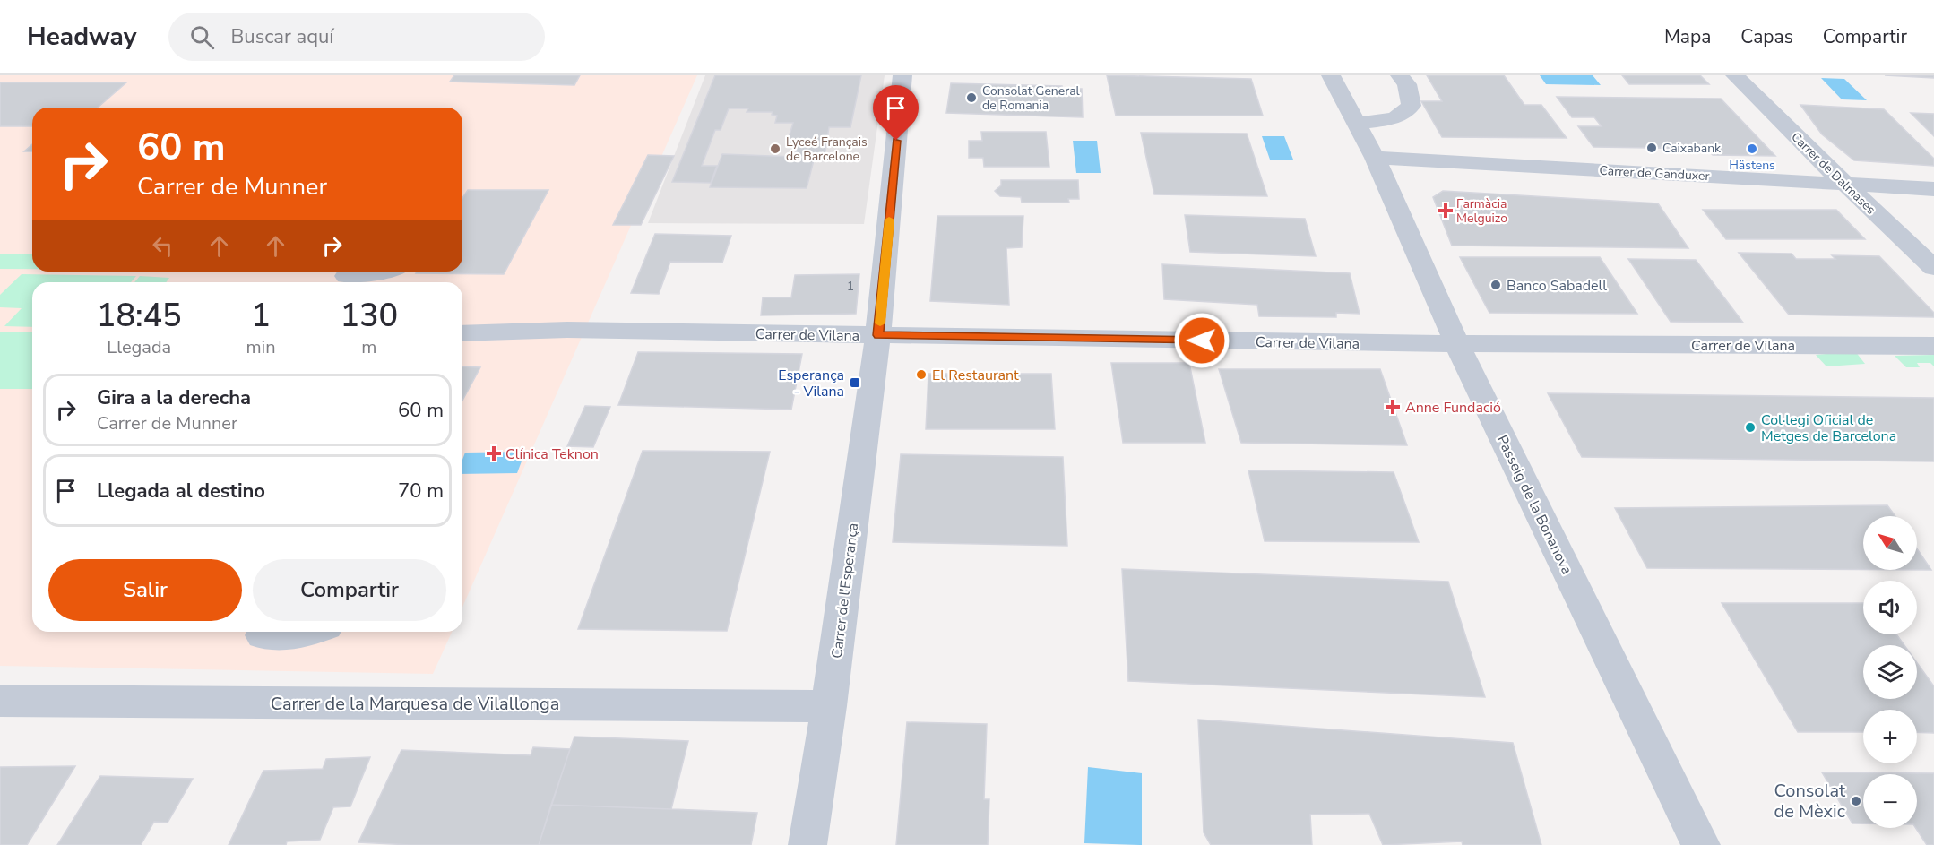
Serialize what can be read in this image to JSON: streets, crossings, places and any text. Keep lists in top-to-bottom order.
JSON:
{
  "streets": {
    "street": [
      "Carrer de Ganduxer",
      "Carrer de Dalmases",
      "Carrer de Vilana",
      "Passeig de la Bonanova",
      "Carrer de l'Esperança",
      "Carrer de la Marquesa de Vilallonga"
    ]
  },
  "crossings": [
    ["Carrer de Ganduxer", "Carrer de Dalmases"],
    ["Carrer de Ganduxer", "Passeig de la Bonanova"],
    ["Carrer de Vilana", "Passeig de la Bonanova"],
    ["Carrer de Vilana", "Carrer de l'Esperança"],
    ["Carrer de l'Esperança", "Carrer de la Marquesa de Vilallonga"]
  ],
  "places": {
    "other": [
      "Consolat General de Romania",
      "Caixabank",
      "Lyceé Français de Barcelone",
      "Hästens",
      "Banco Sabadell",
      "El Restaurant",
      "Col·legi Oficial de Metges de Barcelona",
      "Consolat de Mèxic"
    ],
    "health": ["Farmàcia Melguizo", "Anne Fundació", "Clínica Teknon"],
    "transit": ["Esperança - Vilana"]
  },
  "house_numbers": ["1"],
  "north": "top left",
  "page": {
    "header": "Headway",
    "search": "Buscar aquí",
    "nav": ["Mapa", "Capas", "Compartir"],
    "turn": ["60 m", "Carrer de Munner"],
    "eta": [
      "18:45",
      "Llegada",
      "1",
      "min",
      "130",
      "m"
    ],
    "list": [
      {
        "name": "Gira a la derecha",
        "note": "Carrer de Munner",
        "value": "60 m"
      },
      {
        "name": "Llegada al destino",
        "value": "70 m"
      }
    ],
    "map_buttons": ["+", "−"],
    "buttons": ["Salir", "Compartir"]
  }
}
